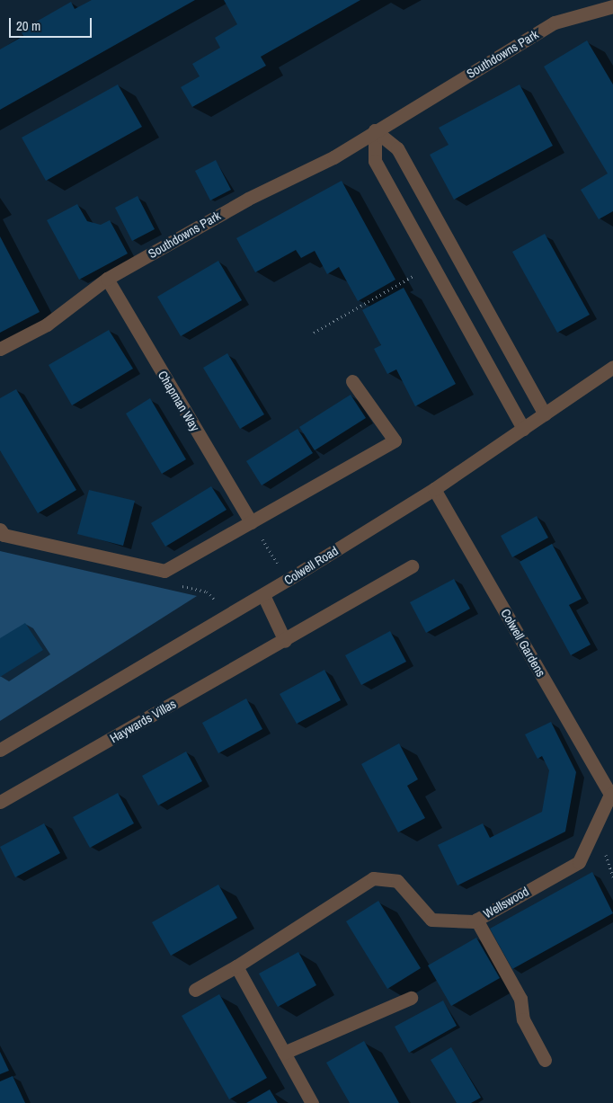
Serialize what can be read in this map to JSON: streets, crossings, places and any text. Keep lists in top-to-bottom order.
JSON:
{
  "streets": {
    "street": [
      "Southdowns Park",
      "Chapman Way",
      "Colwell Road",
      "Colwell Gardens",
      "Haywards Villas",
      "Wellswood"
    ]
  },
  "crossings": [
    ["Southdowns Park", "Chapman Way"],
    ["Colwell Road", "Colwell Gardens"],
    ["Colwell Gardens", "Wellswood"]
  ],
  "scale_bar": "20 m"
}
